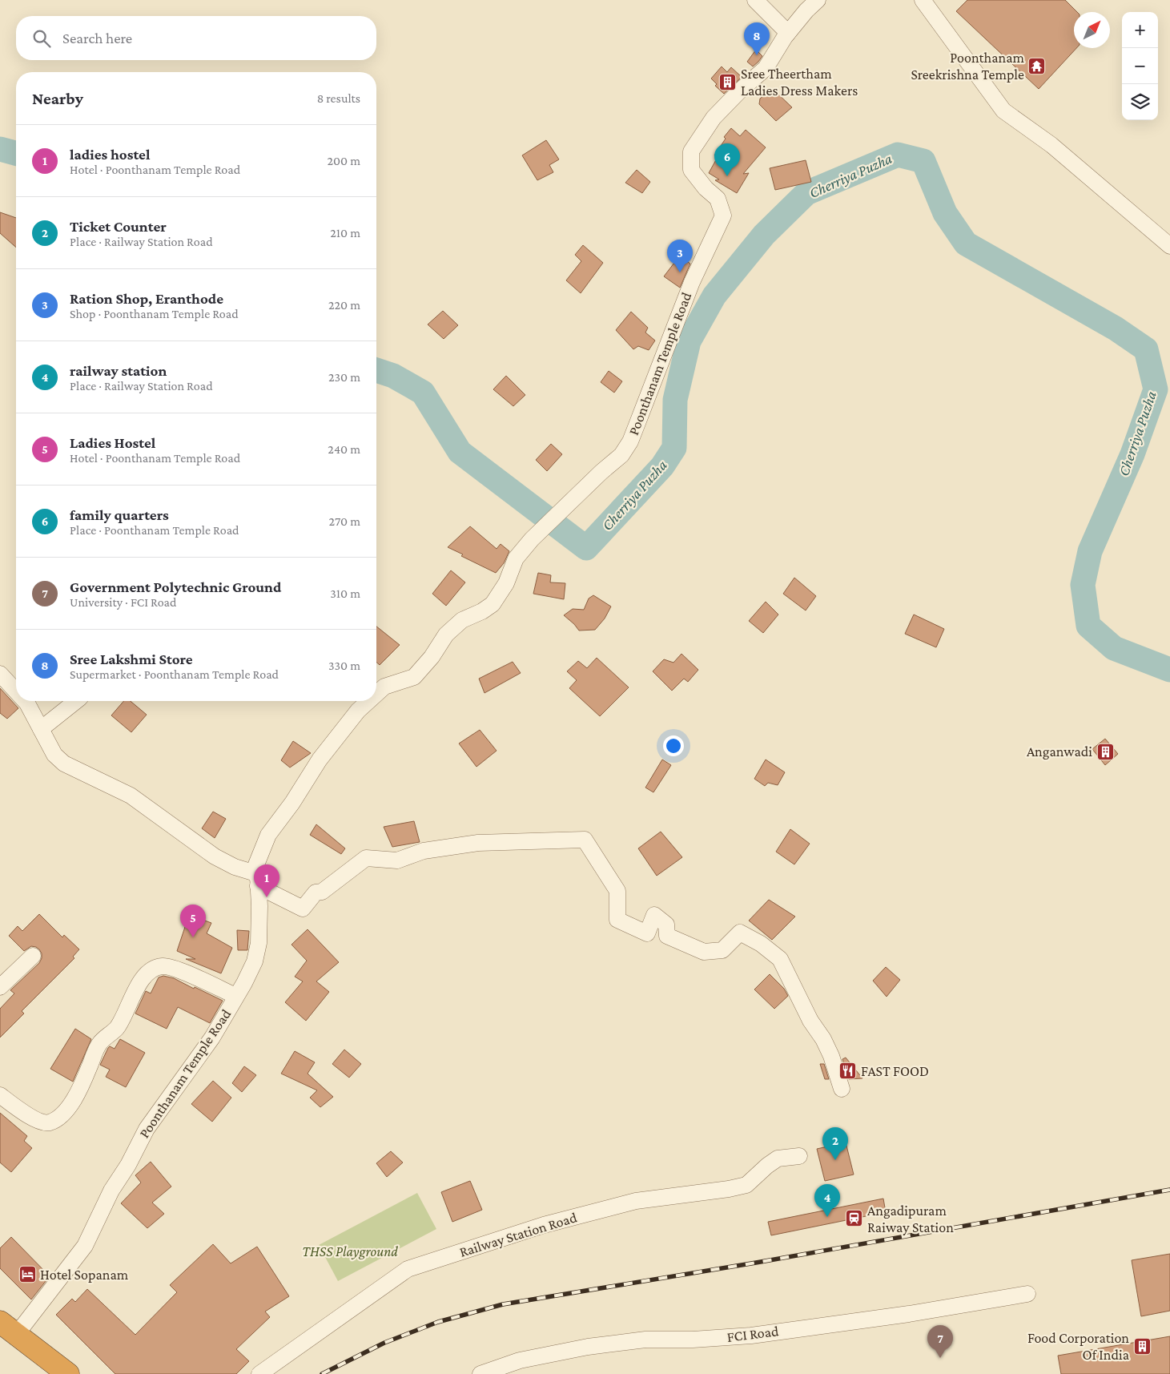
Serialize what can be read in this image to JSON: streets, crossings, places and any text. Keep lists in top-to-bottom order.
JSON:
{
  "streets": {
    "street": ["Poonthanam Temple Road", "Railway Station Road", "FCI Road"]
  },
  "water": ["Cherriya Puzha"],
  "parks": ["THSS Playground"],
  "places": {
    "temple": ["Poonthanam Sreekrishna Temple"],
    "building": ["Sree Theertham Ladies Dress Makers", "Anganwadi", "Food Corporation Of India"],
    "restaurant": ["FAST FOOD"],
    "station": ["Angadipuram Raiway Station"],
    "hotel": ["Hotel Sopanam"]
  },
  "north": "top right",
  "page": {
    "map_buttons": ["+", "−"],
    "search": "Search here",
    "pins": [
      "8",
      "6",
      "3",
      "1",
      "5",
      "2",
      "4",
      "7"
    ],
    "heading": ["Nearby", "8 results"],
    "list": [
      {
        "mark": "1",
        "name": "ladies hostel",
        "note": "Hotel · Poonthanam Temple Road",
        "value": "200 m"
      },
      {
        "mark": "2",
        "name": "Ticket Counter",
        "note": "Place · Railway Station Road",
        "value": "210 m"
      },
      {
        "mark": "3",
        "name": "Ration Shop, Eranthode",
        "note": "Shop · Poonthanam Temple Road",
        "value": "220 m"
      },
      {
        "mark": "4",
        "name": "railway station",
        "note": "Place · Railway Station Road",
        "value": "230 m"
      },
      {
        "mark": "5",
        "name": "Ladies Hostel",
        "note": "Hotel · Poonthanam Temple Road",
        "value": "240 m"
      },
      {
        "mark": "6",
        "name": "family quarters",
        "note": "Place · Poonthanam Temple Road",
        "value": "270 m"
      },
      {
        "mark": "7",
        "name": "Government Polytechnic Ground",
        "note": "University · FCI Road",
        "value": "310 m"
      },
      {
        "mark": "8",
        "name": "Sree Lakshmi Store",
        "note": "Supermarket · Poonthanam Temple Road",
        "value": "330 m"
      }
    ]
  }
}
